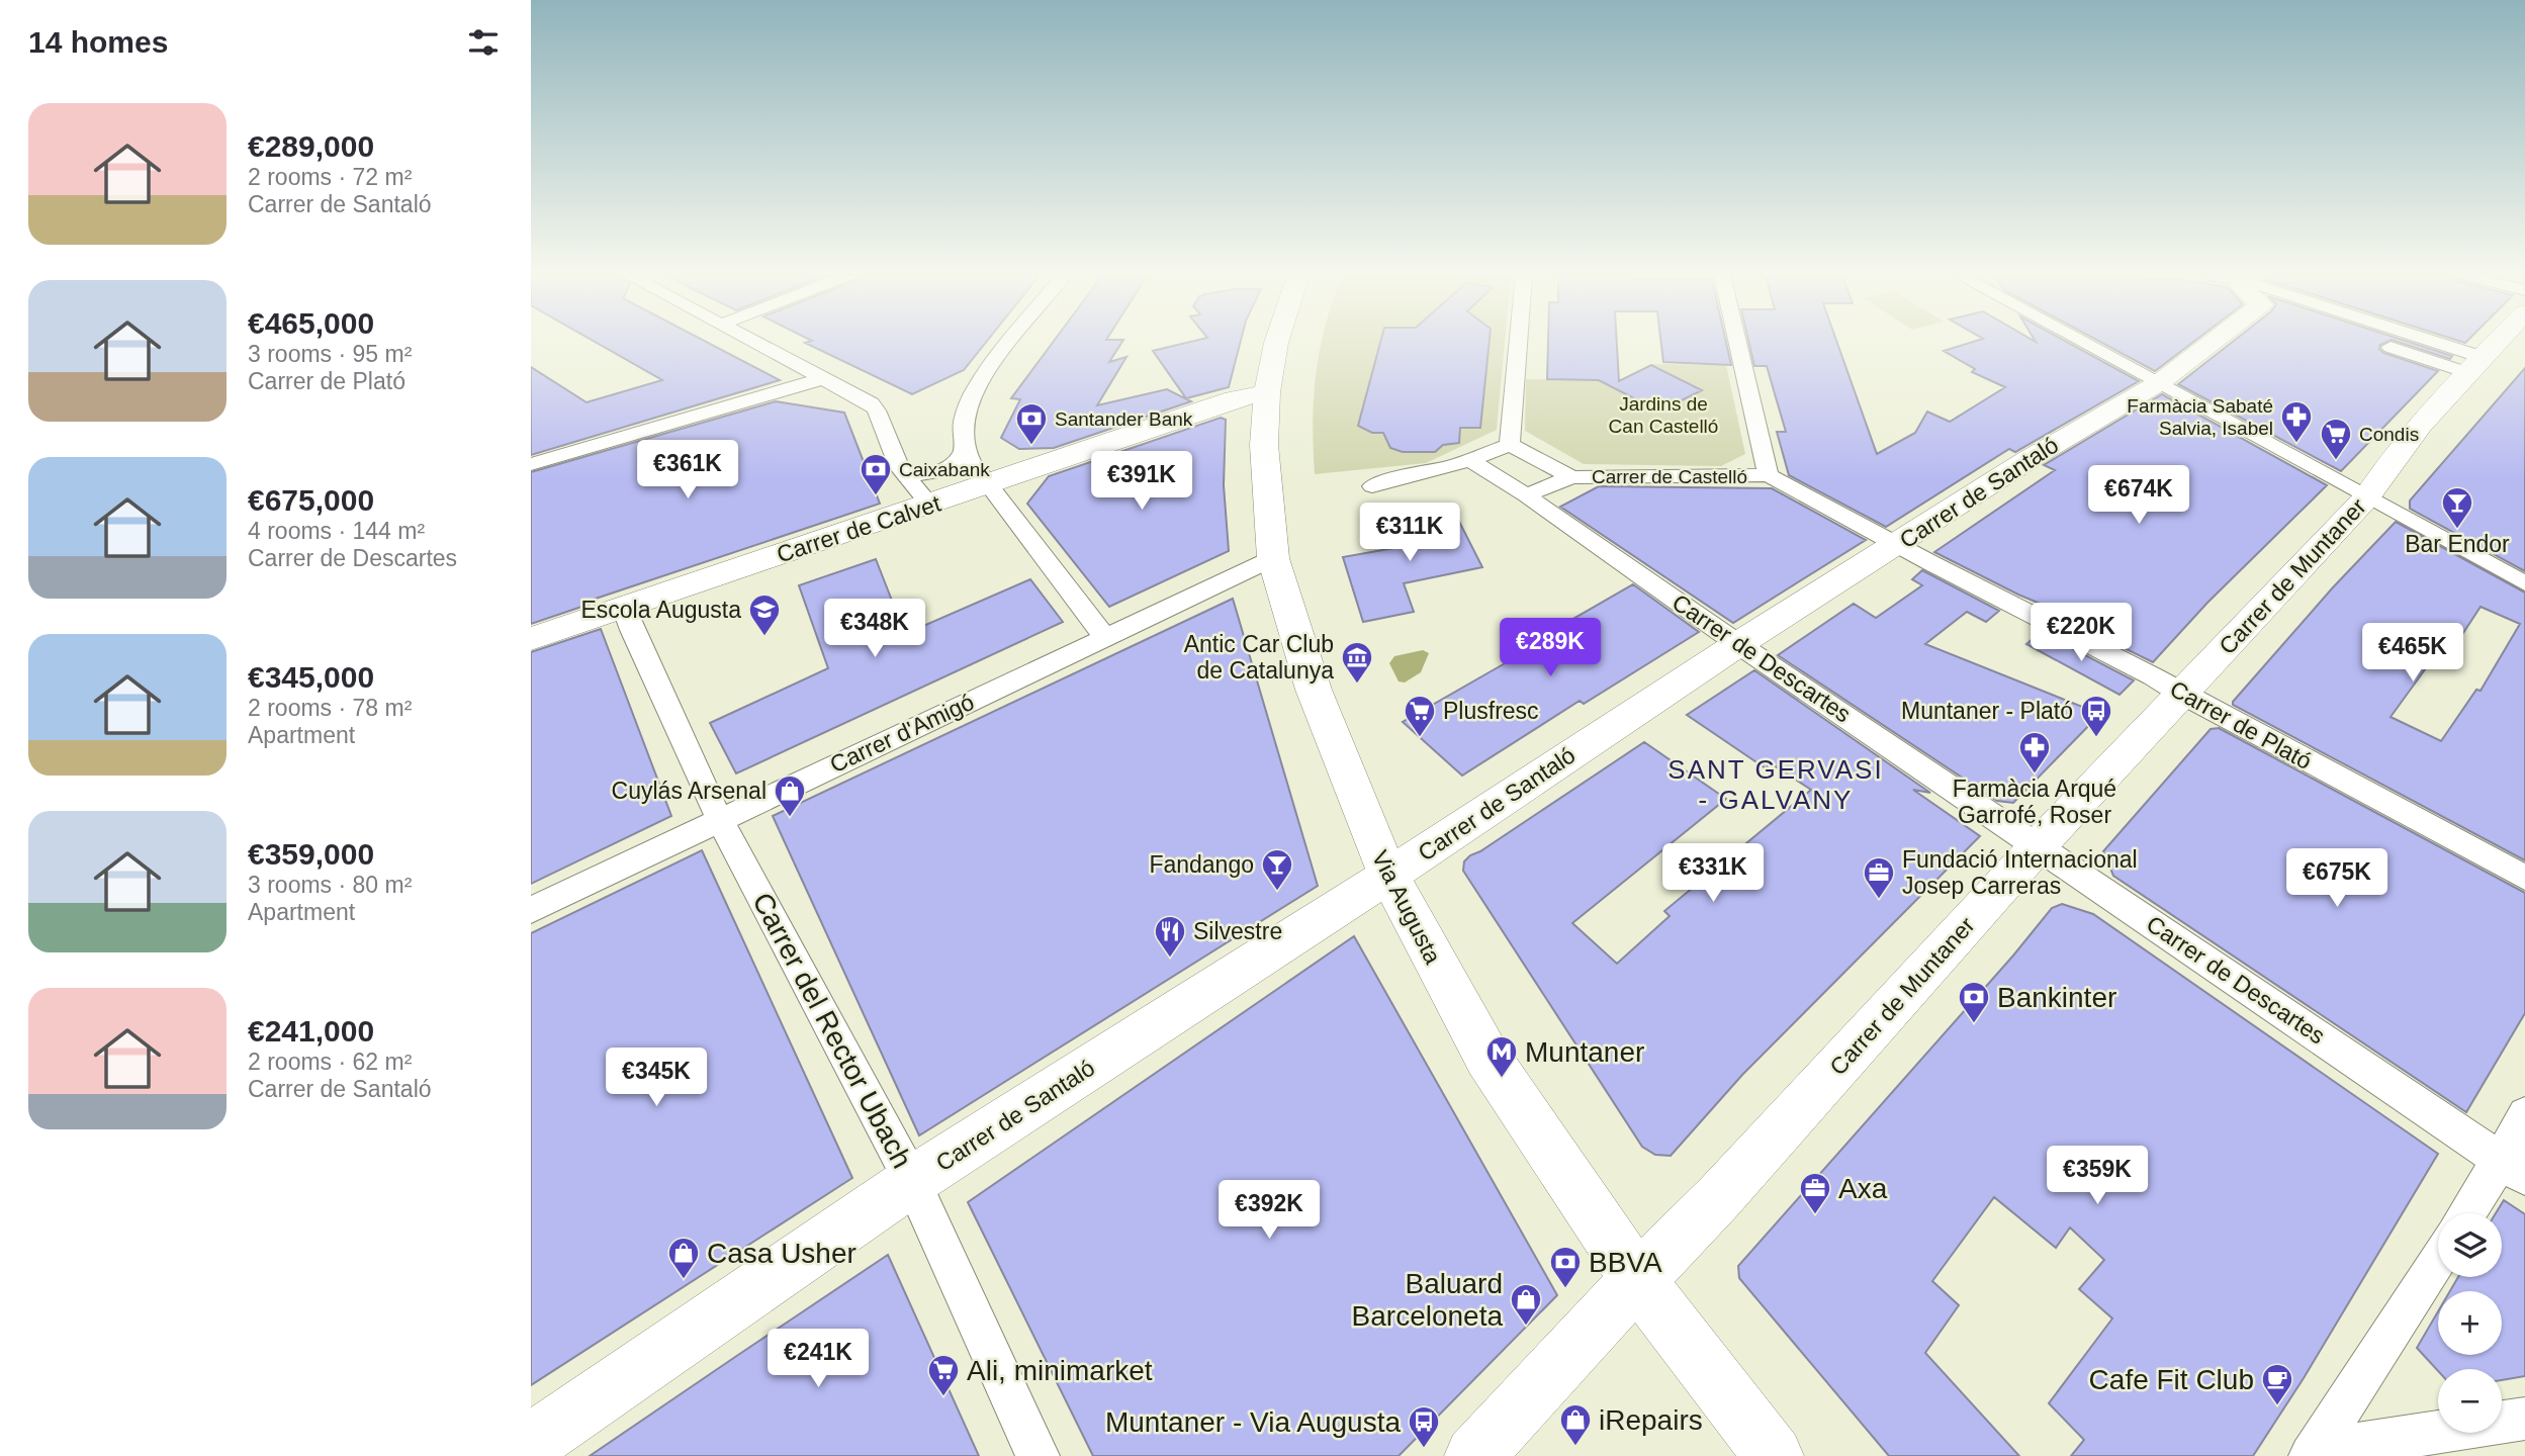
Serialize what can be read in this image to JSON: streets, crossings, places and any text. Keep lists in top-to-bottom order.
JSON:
{
  "streets": {
    "street": [
      "Carrer de Castelló",
      "Carrer de Santaló",
      "Carrer de Calvet",
      "Carrer de Muntaner",
      "Carrer de Descartes",
      "Carrer de Plató",
      "Carrer d'Amigó",
      "Via Augusta",
      "Carrer del Rector Ubach"
    ]
  },
  "crossings": [
    ["Carrer de Castelló", "Carrer de Plató"],
    ["Carrer de Santaló", "Carrer de Descartes"],
    ["Carrer de Santaló", "Carrer de Plató"],
    ["Carrer de Santaló", "Via Augusta"],
    ["Carrer de Santaló", "Carrer del Rector Ubach"],
    ["Carrer de Calvet", "Via Augusta"],
    ["Carrer de Calvet", "Carrer del Rector Ubach"],
    ["Carrer de Muntaner", "Carrer de Descartes"],
    ["Carrer de Muntaner", "Carrer de Plató"],
    ["Carrer de Muntaner", "Via Augusta"],
    ["Carrer d'Amigó", "Via Augusta"],
    ["Carrer d'Amigó", "Carrer del Rector Ubach"]
  ],
  "districts": ["SANT GERVASI - GALVANY"],
  "parks": ["Jardins de Can Castelló"],
  "places": {
    "pharmacy": ["Farmàcia Sabaté Salvia, Isabel", "Farmàcia Arqué Garrofé, Roser"],
    "bank": [
      "Santander Bank",
      "Caixabank",
      "Bankinter",
      "BBVA"
    ],
    "supermarket": ["Condis", "Plusfresc", "Ali, minimarket"],
    "bar": ["Bar Endor", "Fandango"],
    "school or university": ["Escola Augusta"],
    "museum": ["Antic Car Club de Catalunya"],
    "bus stop": ["Muntaner - Plató", "Muntaner - Via Augusta"],
    "shop": [
      "Cuylás Arsenal",
      "Casa Usher",
      "Baluard Barceloneta",
      "iRepairs"
    ],
    "office": ["Fundació Internacional Josep Carreras", "Axa"],
    "restaurant": ["Silvestre"],
    "metro station": ["Muntaner"],
    "cafe": ["Cafe Fit Club"]
  },
  "page": {
    "heading": "14 homes",
    "list": [
      {
        "name": "€289,000",
        "note": "2 rooms · 72 m² · Carrer de Santaló"
      },
      {
        "name": "€465,000",
        "note": "3 rooms · 95 m² · Carrer de Plató"
      },
      {
        "name": "€675,000",
        "note": "4 rooms · 144 m² · Carrer de Descartes"
      },
      {
        "name": "€345,000",
        "note": "2 rooms · 78 m² · Apartment"
      },
      {
        "name": "€359,000",
        "note": "3 rooms · 80 m² · Apartment"
      },
      {
        "name": "€241,000",
        "note": "2 rooms · 62 m² · Carrer de Santaló"
      }
    ],
    "price": [
      "€361K",
      "€391K",
      "€674K",
      "€311K",
      "€348K",
      "€220K",
      "€289K",
      "€465K",
      "€331K",
      "€675K",
      "€345K",
      "€359K",
      "€392K",
      "€241K"
    ],
    "map_buttons": ["+", "−"]
  }
}
